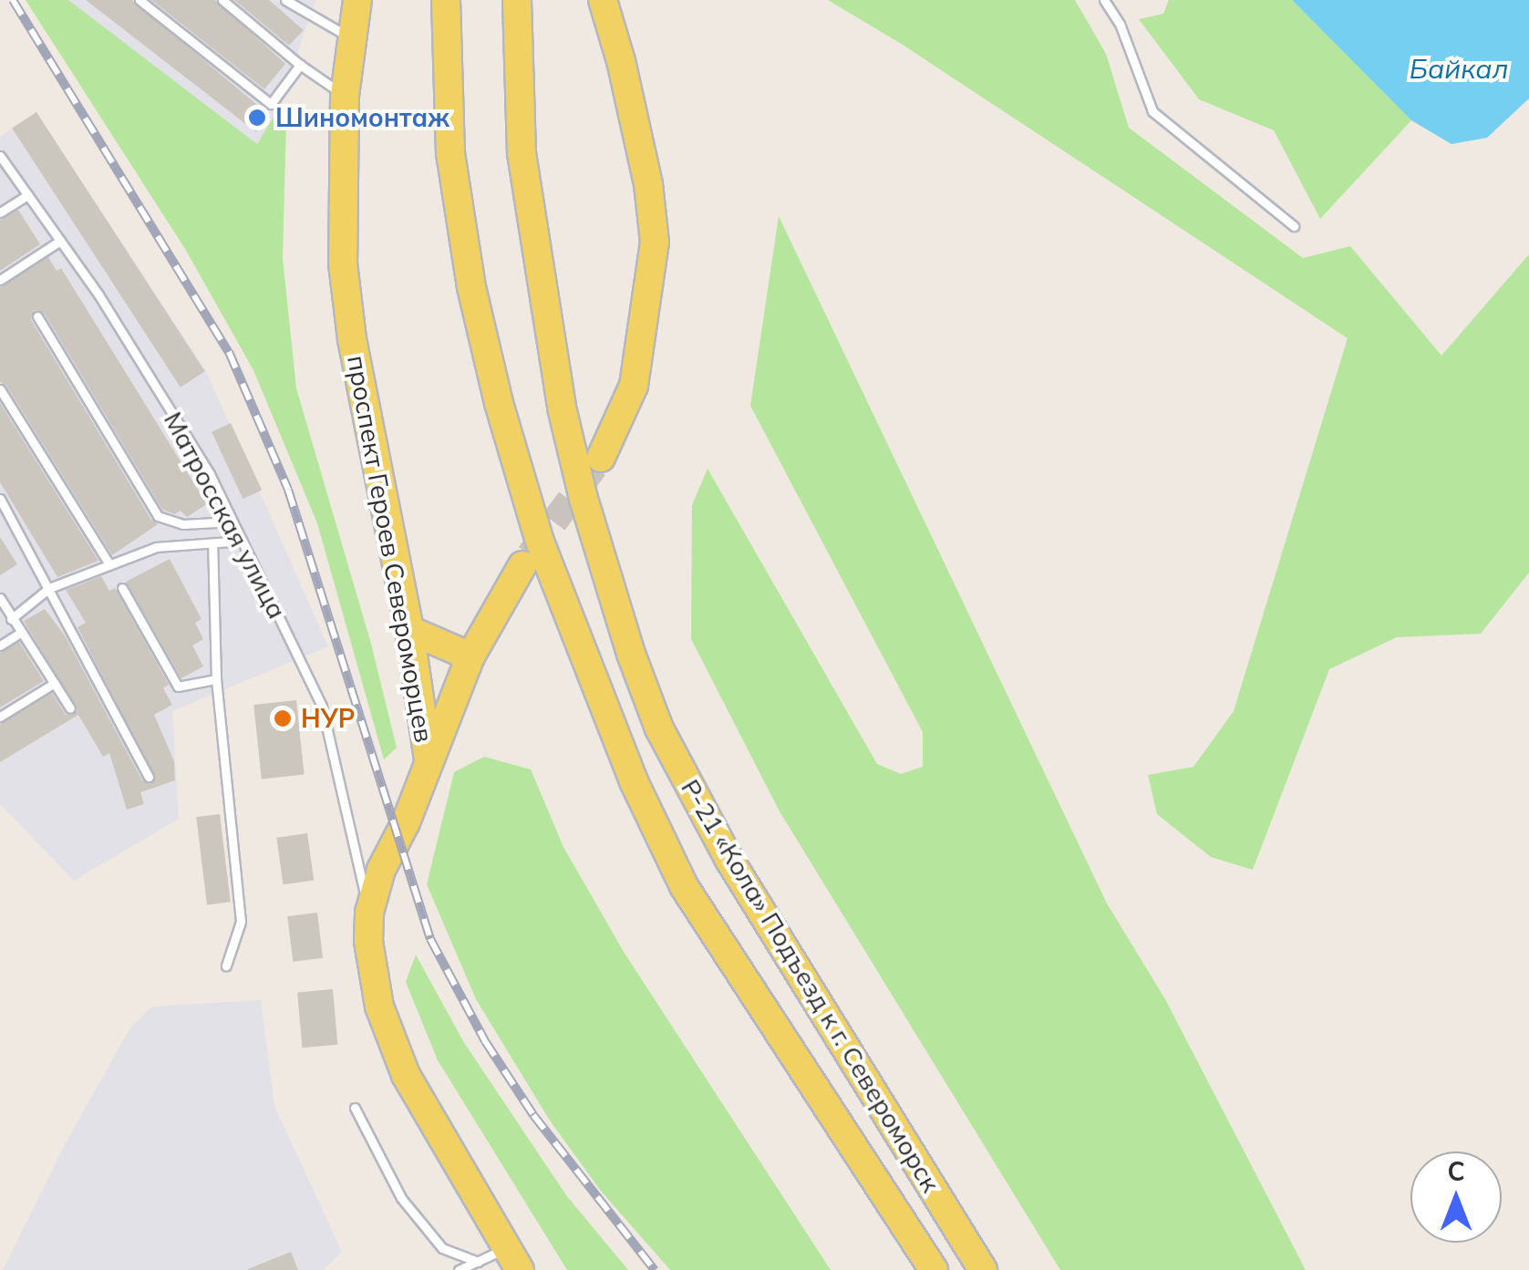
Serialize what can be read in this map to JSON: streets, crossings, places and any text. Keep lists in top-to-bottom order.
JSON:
{
  "streets": {
    "main road": ["проспект Героев Североморцев", "Р-21 «Кола» Подъезд к г. Североморск"],
    "lane": ["Матросская улица"]
  },
  "crossings": [
    ["Матросская улица", "проспект Героев Североморцев"]
  ],
  "water": ["Байкал"],
  "places": ["Шиномонтаж", "НУР"],
  "north": "top"
}
